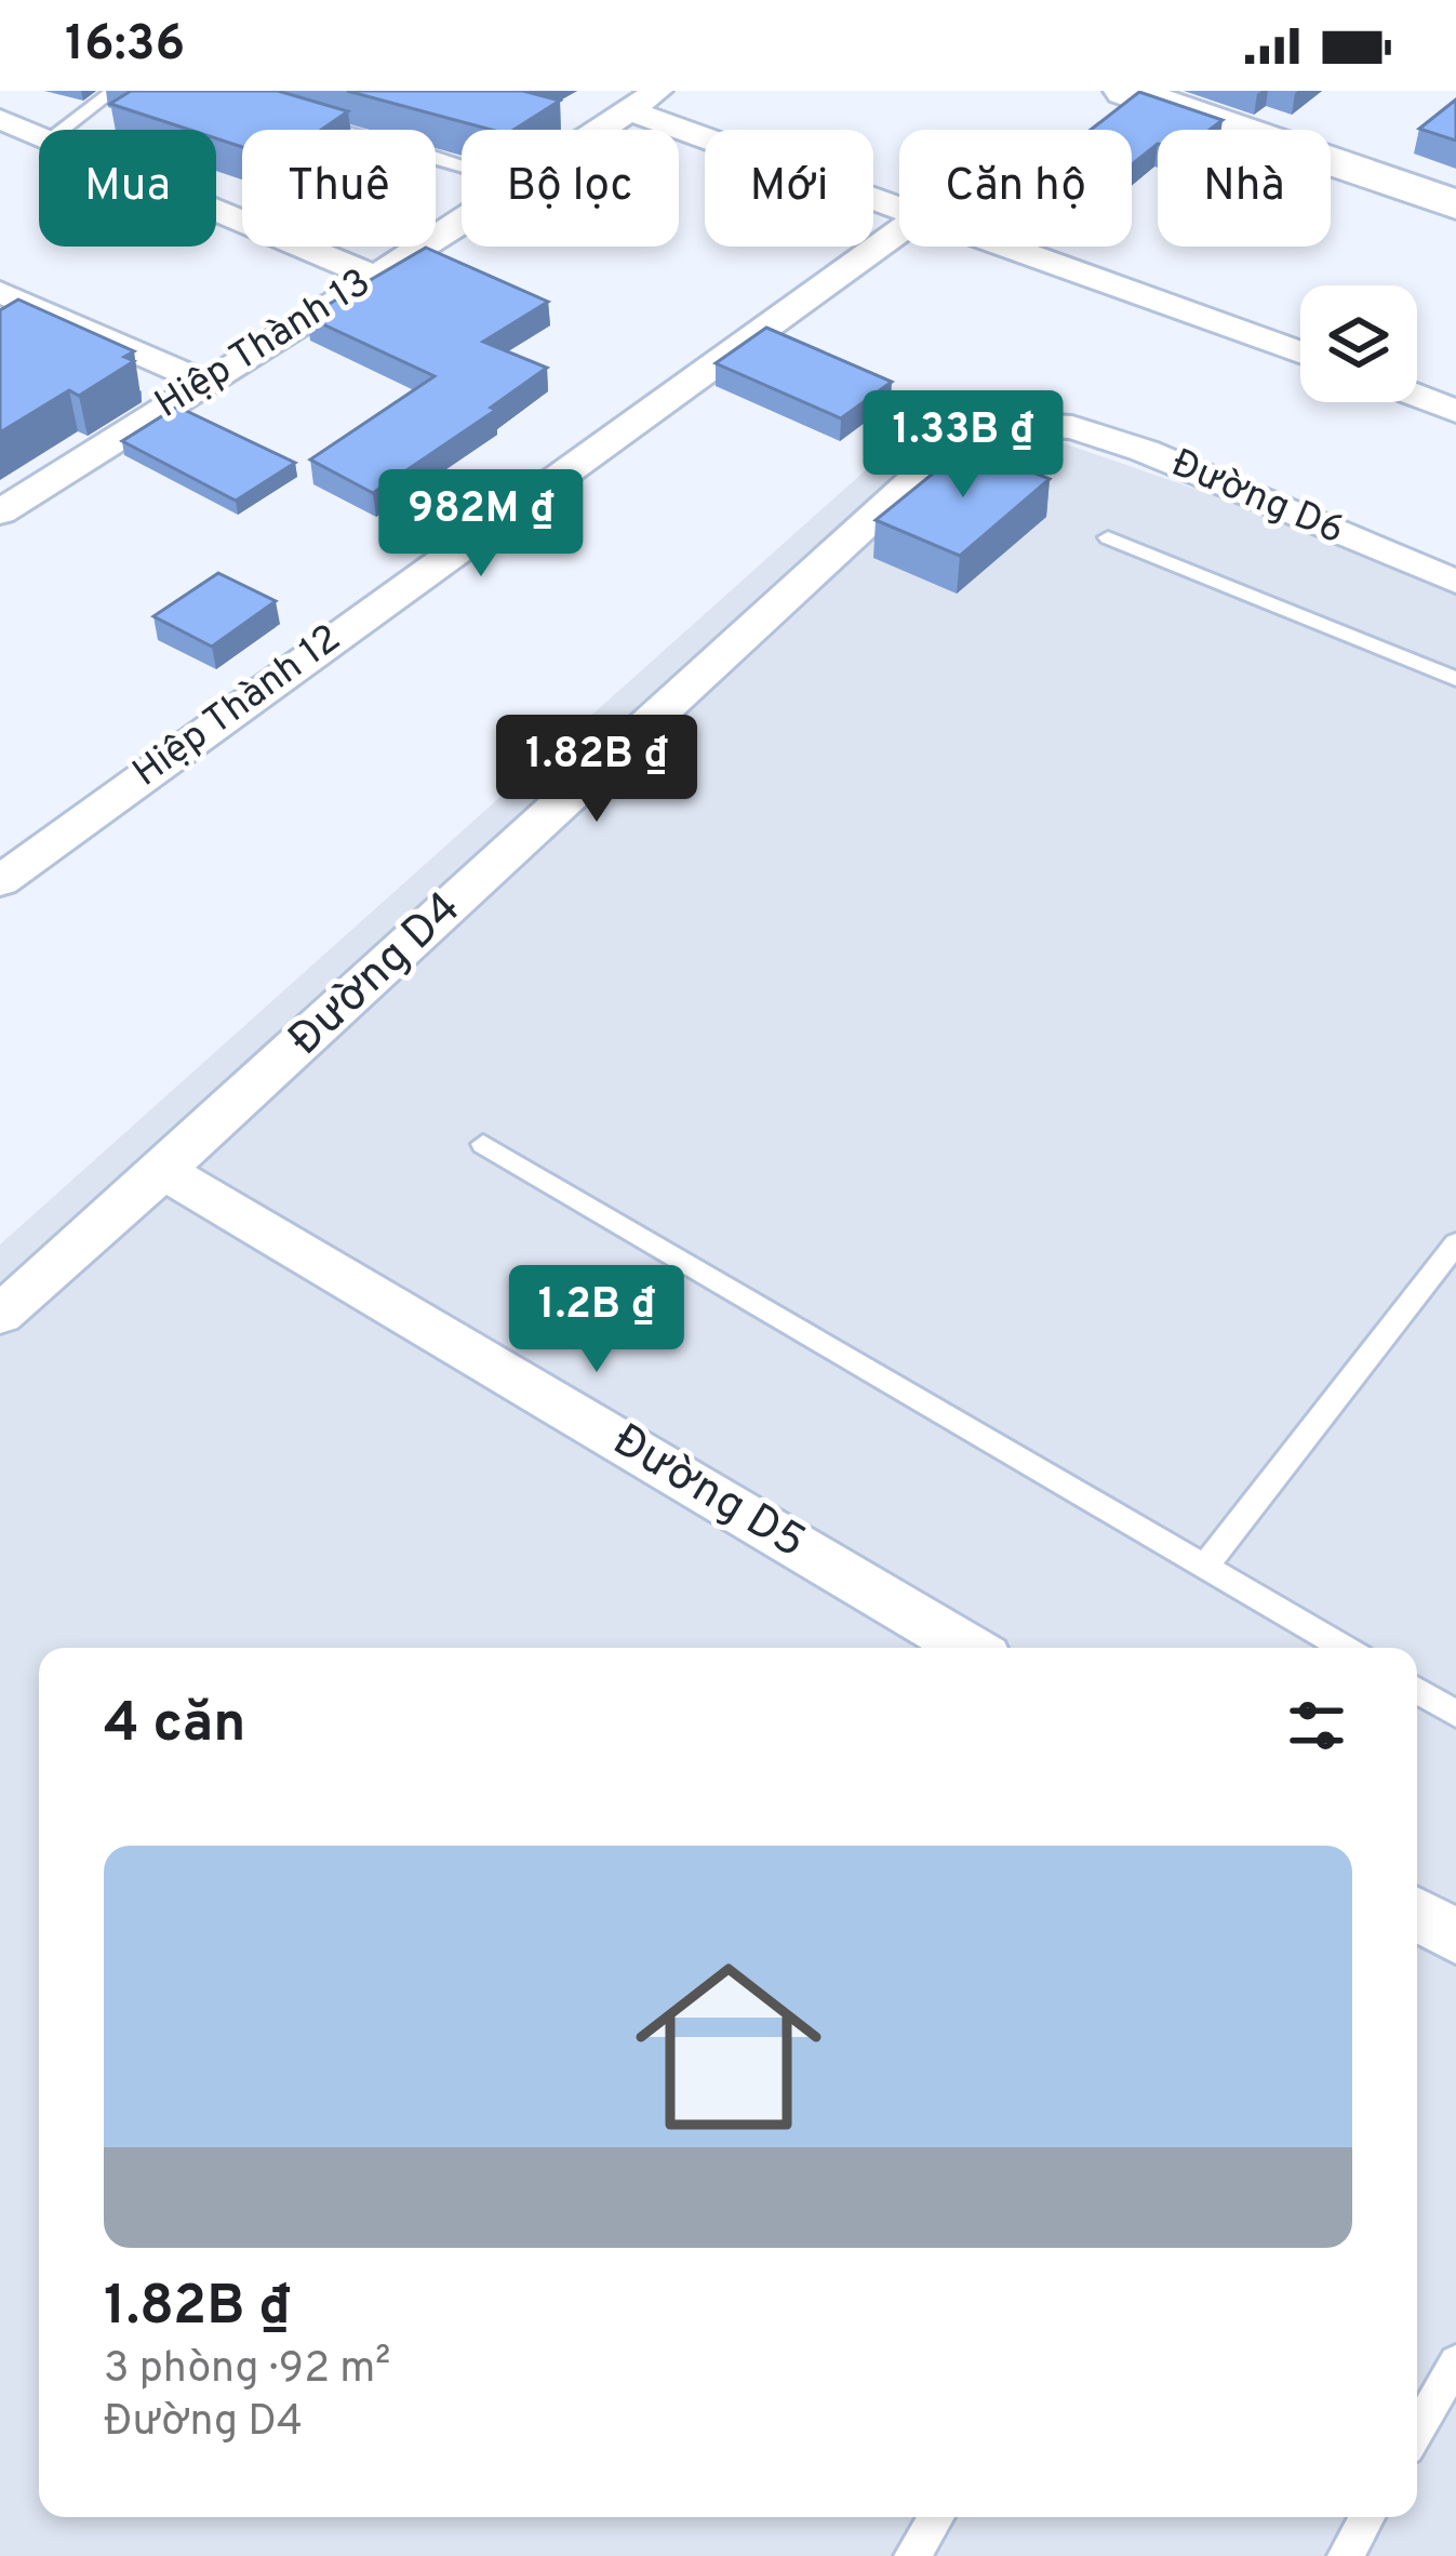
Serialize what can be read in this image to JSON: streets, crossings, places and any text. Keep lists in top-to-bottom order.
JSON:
{
  "streets": {
    "street": [
      "Hiệp Thành 13",
      "Đường D6",
      "Hiệp Thành 12",
      "Đường D4",
      "Đường D5"
    ]
  },
  "crossings": [
    ["Đường D6", "Đường D4"],
    ["Đường D4", "Đường D5"]
  ],
  "page": {
    "status": "16:36",
    "chip": [
      "Mua",
      "Thuê",
      "Bộ lọc",
      "Mới",
      "Căn hộ",
      "Nhà"
    ],
    "price": [
      "1.33B ₫",
      "982M ₫",
      "1.82B ₫",
      "1.2B ₫"
    ],
    "heading": "4 căn",
    "list": [
      {
        "name": "1.82B ₫",
        "note": "3 phòng · 92 m² · Đường D4"
      }
    ]
  }
}
